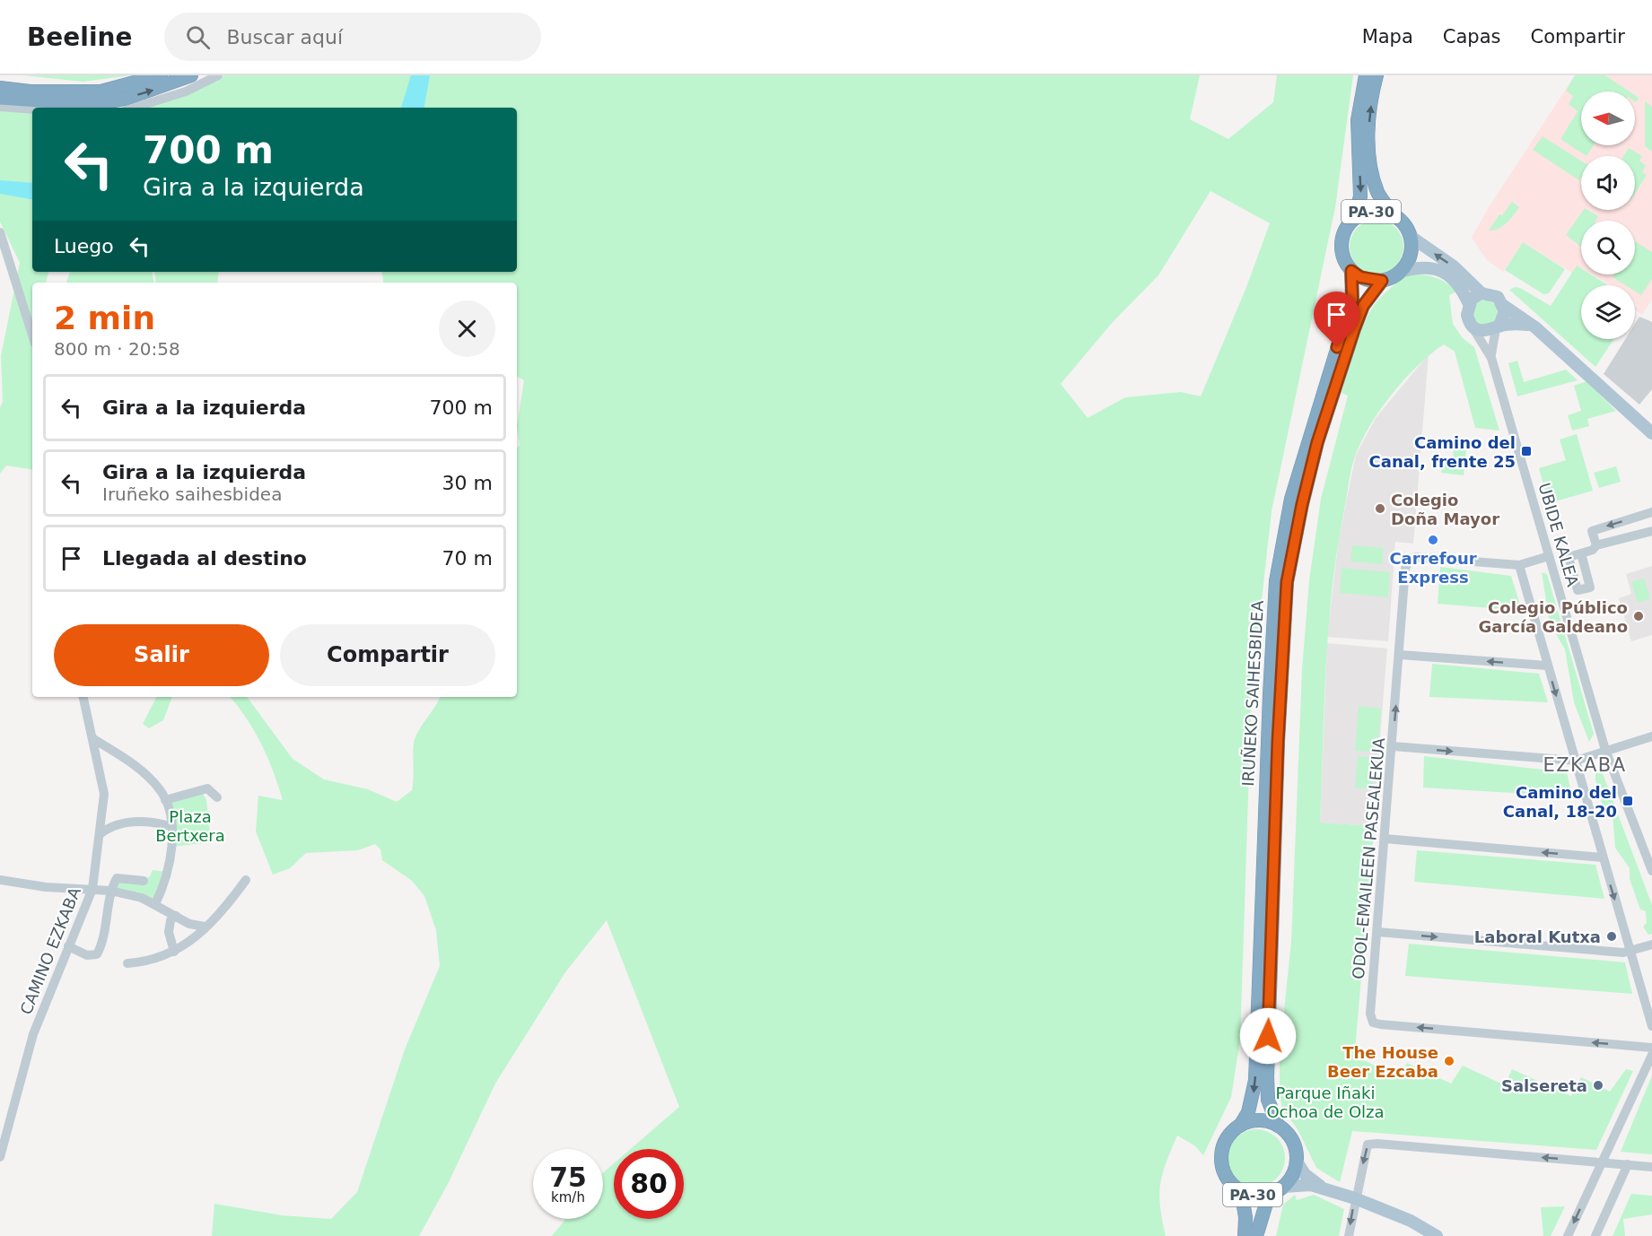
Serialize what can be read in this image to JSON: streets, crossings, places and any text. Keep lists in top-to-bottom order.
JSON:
{
  "streets": {
    "highway": ["PA-30", "IRUÑEKO SAIHESBIDEA"],
    "street": ["UBIDE KALEA", "ODOL-EMAILEEN PASEALEKUA", "CAMINO EZKABA"]
  },
  "crossings": [
    ["PA-30", "IRUÑEKO SAIHESBIDEA"],
    ["UBIDE KALEA", "ODOL-EMAILEEN PASEALEKUA"]
  ],
  "districts": ["EZKABA"],
  "parks": ["Plaza Bertxera", "Parque Iñaki Ochoa de Olza"],
  "places": {
    "transit": ["Camino del Canal, frente 25", "Camino del Canal, 18-20"],
    "other": [
      "Colegio Doña Mayor",
      "Carrefour Express",
      "Colegio Público García Galdeano",
      "Laboral Kutxa",
      "The House Beer Ezcaba",
      "Salsereta"
    ]
  },
  "north": "left",
  "page": {
    "header": "Beeline",
    "search": "Buscar aquí",
    "nav": ["Mapa", "Capas", "Compartir"],
    "turn": ["700 m", "Gira a la izquierda"],
    "then": "Luego",
    "heading": ["2 min", "800 m · 20:58"],
    "list": [
      {
        "name": "Gira a la izquierda",
        "value": "700 m"
      },
      {
        "name": "Gira a la izquierda",
        "note": "Iruñeko saihesbidea",
        "value": "30 m"
      },
      {
        "name": "Llegada al destino",
        "value": "70 m"
      }
    ],
    "buttons": ["Salir", "Compartir"],
    "speed": "75 km/h",
    "limit": "80"
  }
}
